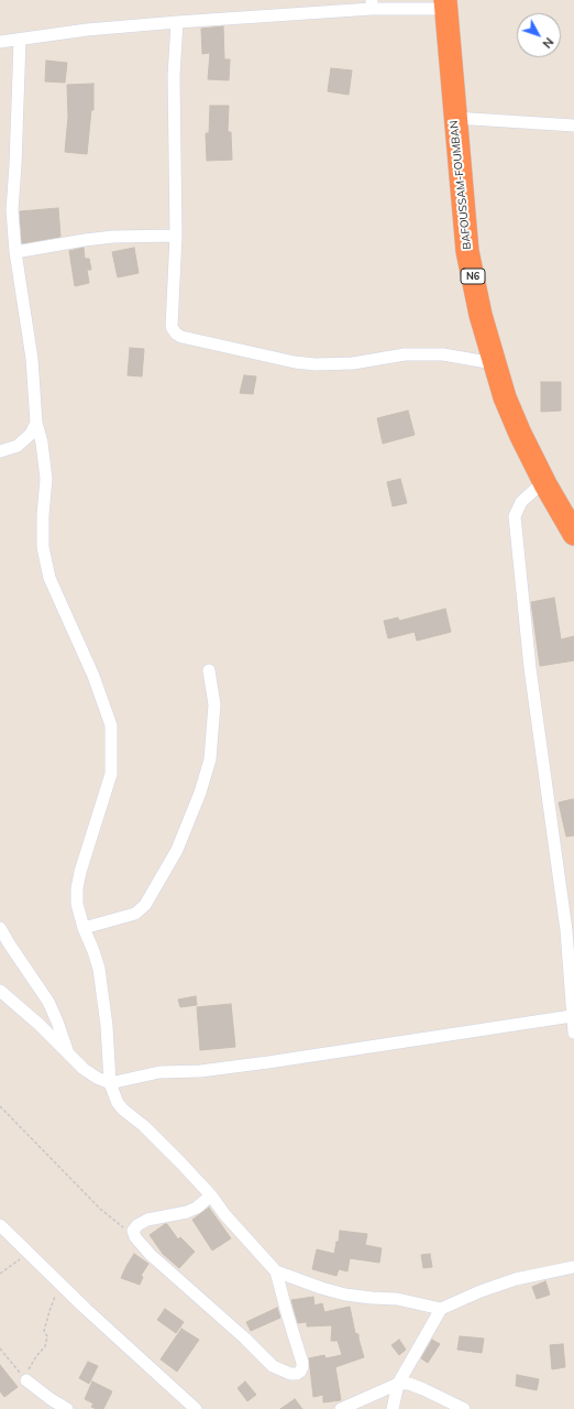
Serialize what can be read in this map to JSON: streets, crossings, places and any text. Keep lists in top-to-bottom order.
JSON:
{
  "streets": {
    "highway": ["BAFOUSSAM-FOUMBAN", "N6"]
  },
  "north": "bottom right"
}
